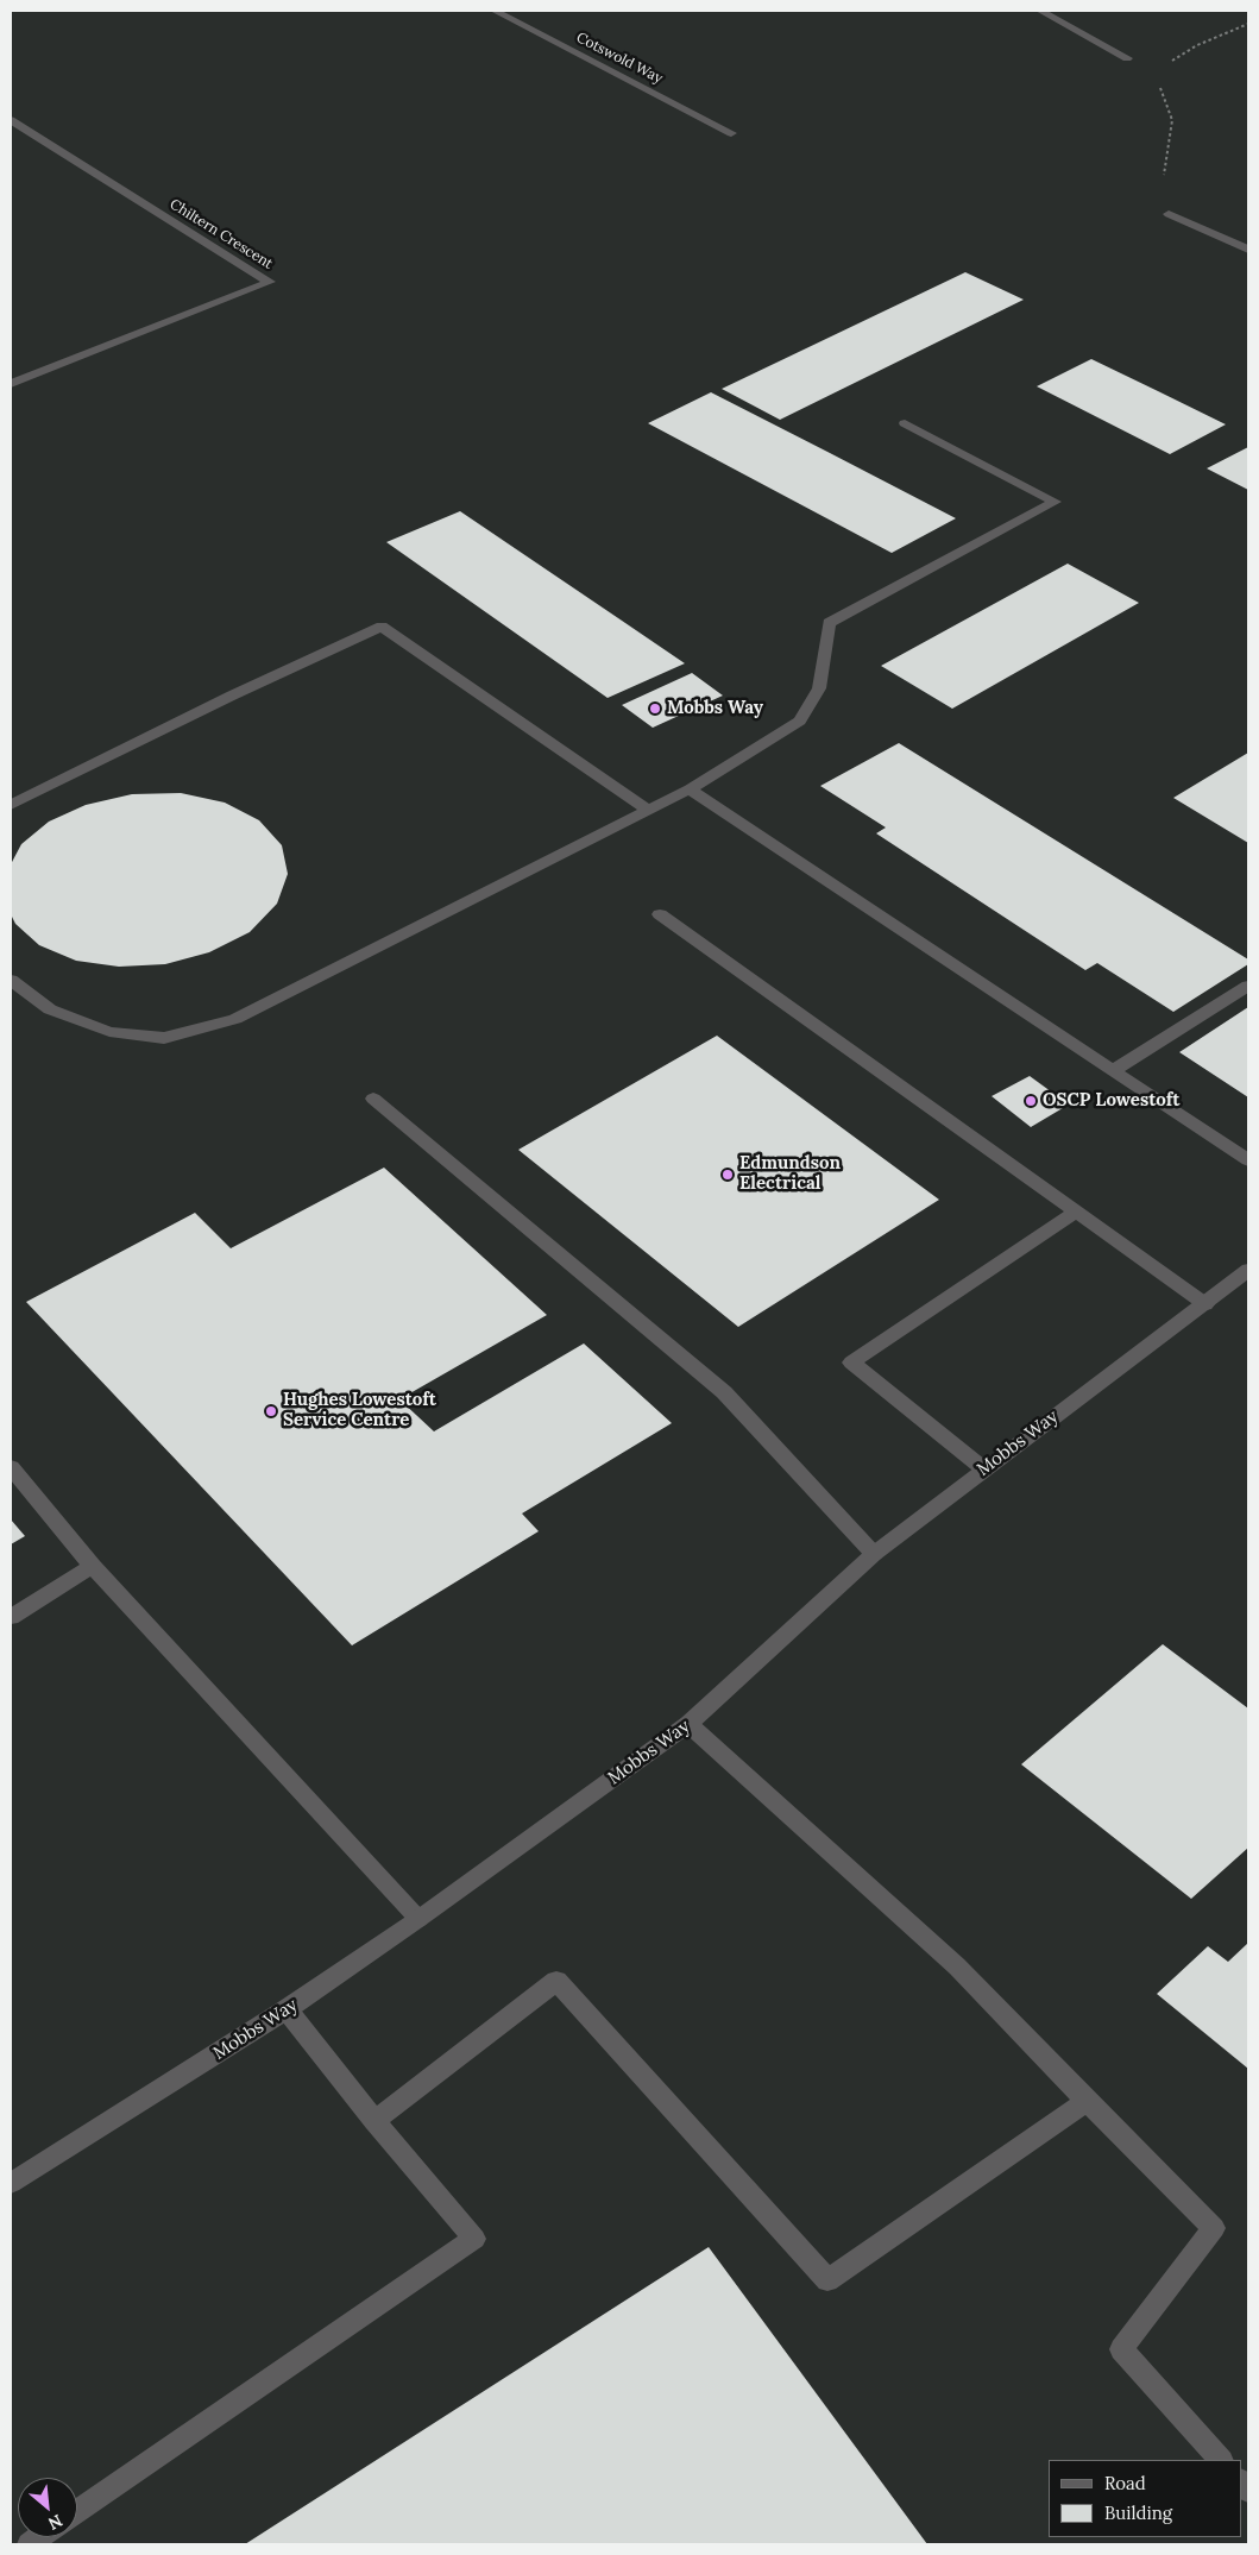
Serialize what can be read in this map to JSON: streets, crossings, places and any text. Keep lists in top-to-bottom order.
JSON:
{
  "streets": {
    "street": ["Cotswold Way", "Chiltern Crescent", "Mobbs Way"]
  },
  "places": [
    "Mobbs Way",
    "OSCP Lowestoft",
    "Edmundson Electrical",
    "Hughes Lowestoft Service Centre"
  ],
  "legend": ["Road", "Building"],
  "north": "bottom right"
}
